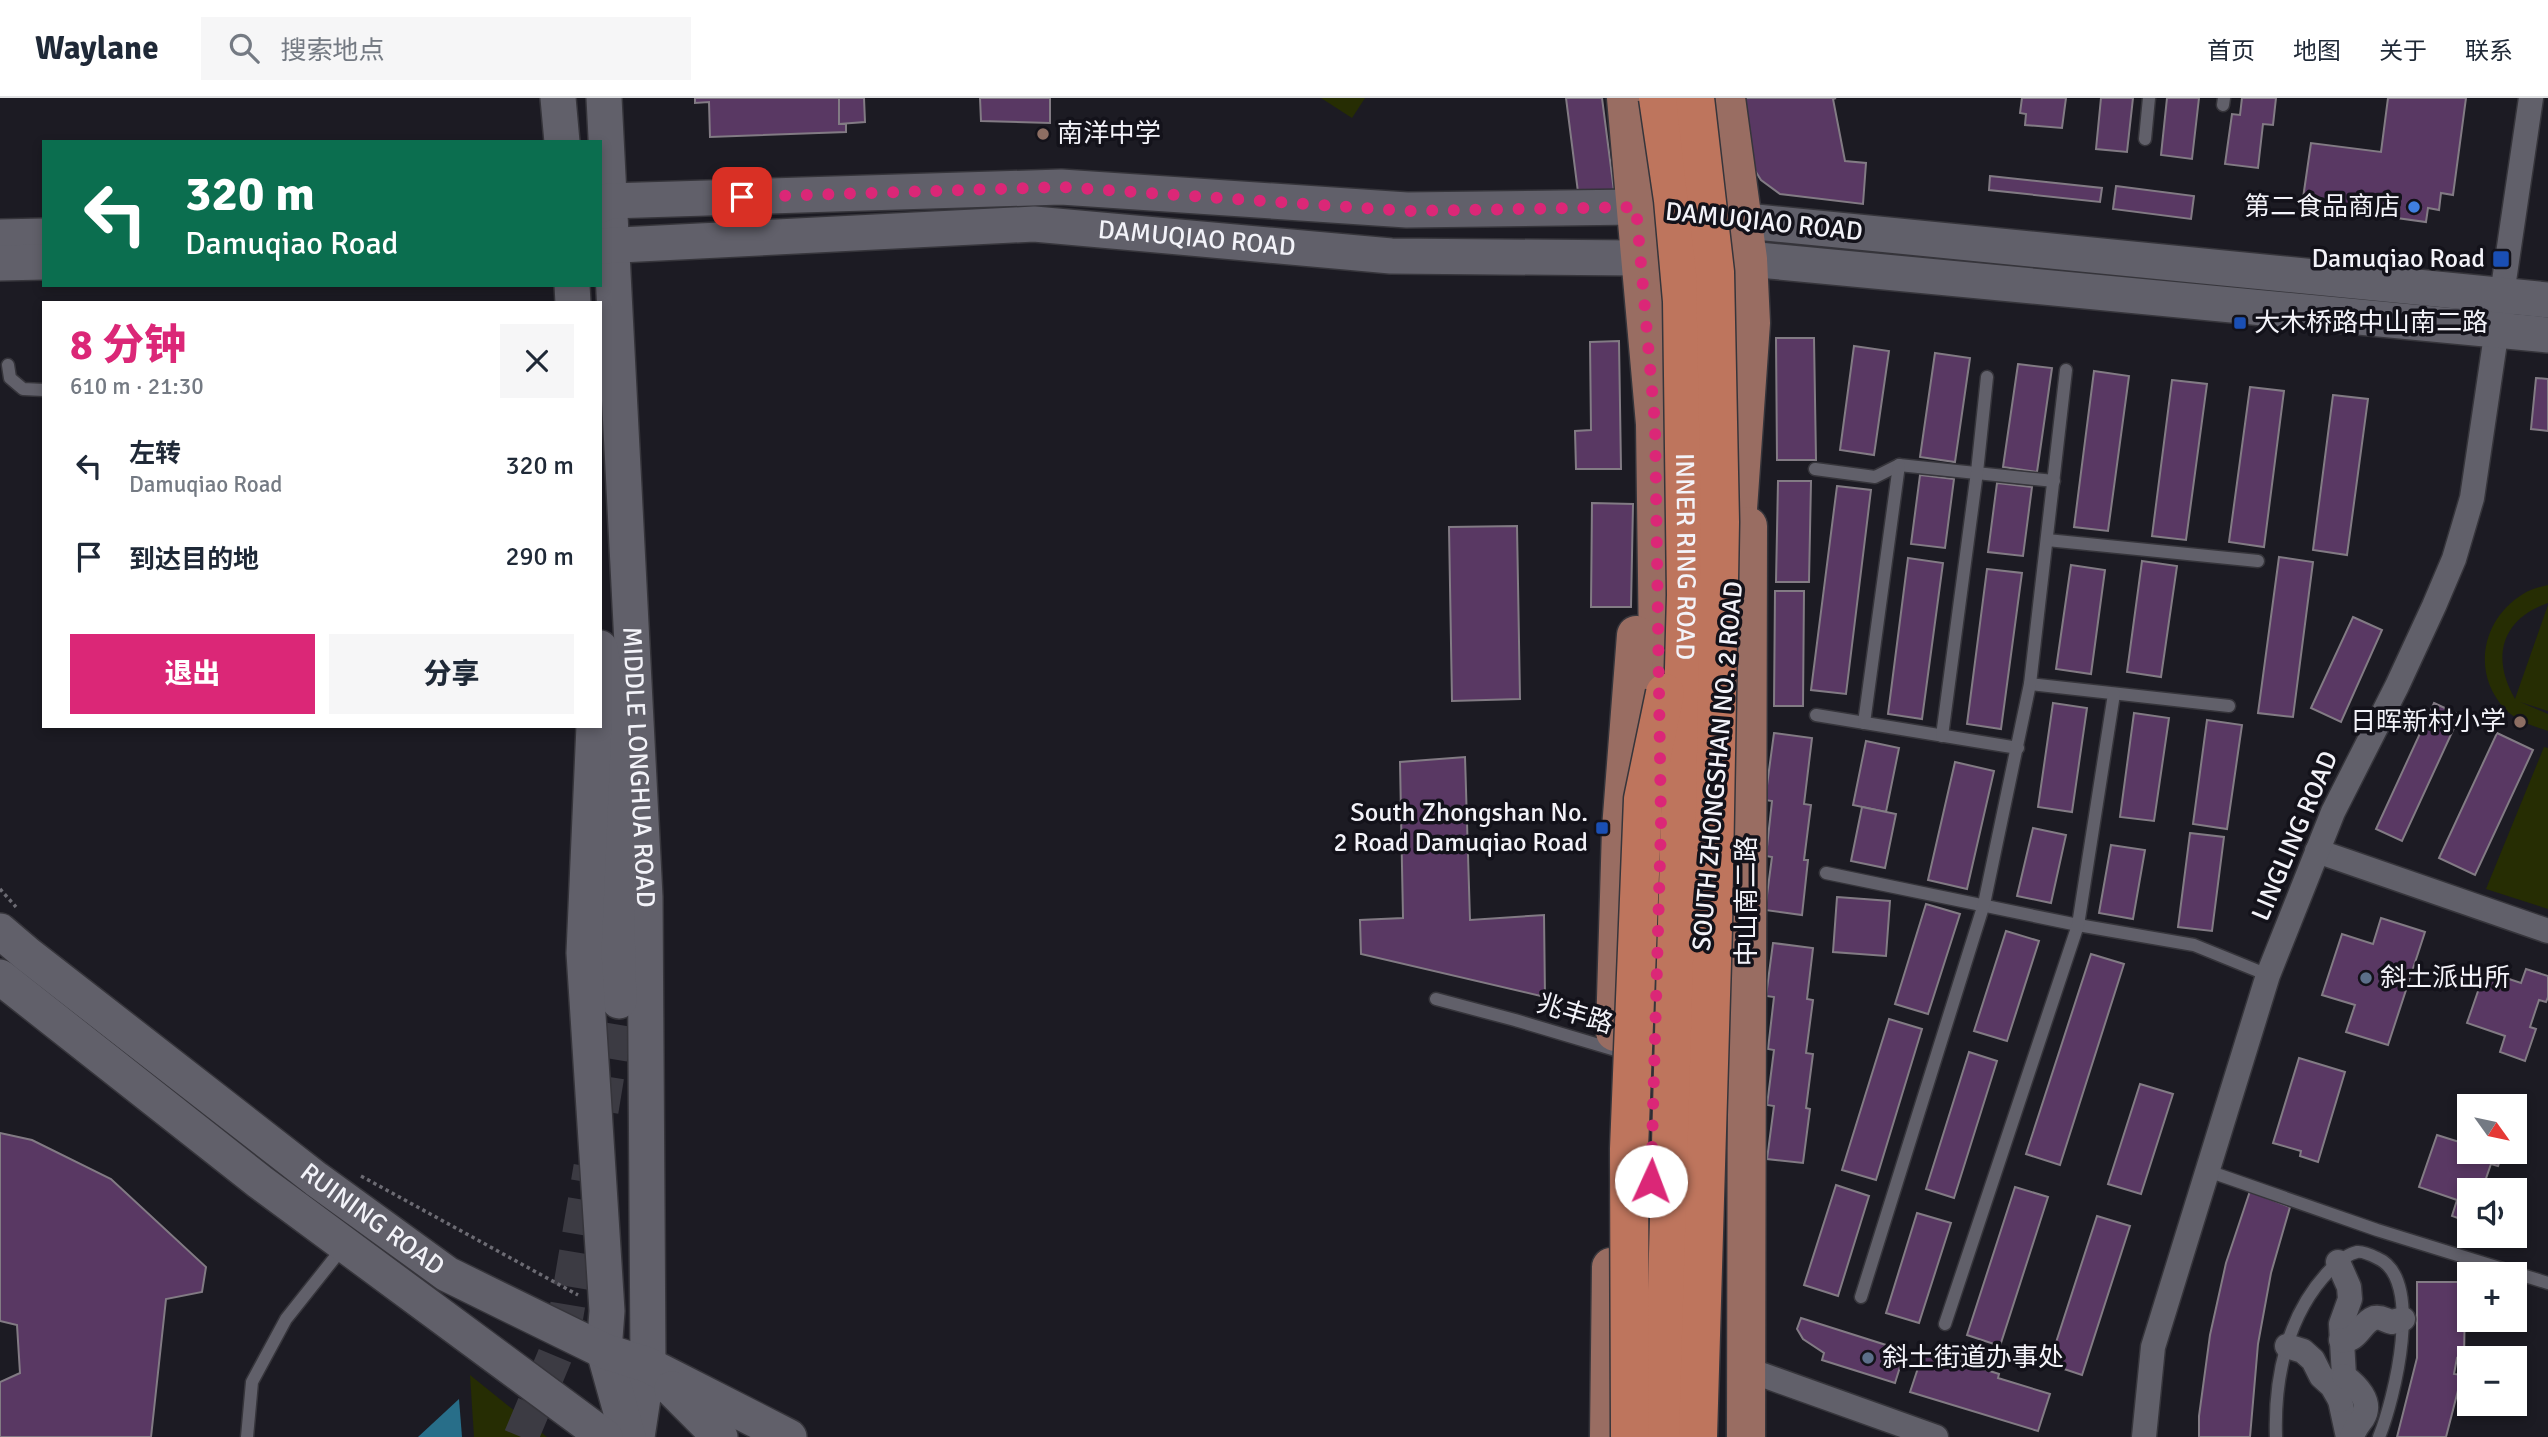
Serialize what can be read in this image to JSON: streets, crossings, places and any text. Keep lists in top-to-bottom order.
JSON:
{
  "streets": {
    "highway": ["INNER RING ROAD"],
    "main road": [
      "DAMUQIAO ROAD",
      "SOUTH ZHONGSHAN NO. 2 ROAD",
      "MIDDLE LONGHUA ROAD",
      "中山南二路",
      "RUINING ROAD"
    ],
    "street": ["LINGLING ROAD"],
    "lane": ["兆丰路"]
  },
  "crossings": [
    ["DAMUQIAO ROAD", "SOUTH ZHONGSHAN NO. 2 ROAD"],
    ["DAMUQIAO ROAD", "MIDDLE LONGHUA ROAD"],
    ["DAMUQIAO ROAD", "LINGLING ROAD"],
    ["SOUTH ZHONGSHAN NO. 2 ROAD", "中山南二路"],
    ["SOUTH ZHONGSHAN NO. 2 ROAD", "兆丰路"],
    ["MIDDLE LONGHUA ROAD", "RUINING ROAD"]
  ],
  "places": {
    "other": [
      "南洋中学",
      "第二食品商店",
      "日晖新村小学",
      "斜土派出所",
      "斜土街道办事处"
    ],
    "transit": ["Damuqiao Road", "大木桥路中山南二路", "South Zhongshan No. 2 Road Damuqiao Road"]
  },
  "north": "bottom right",
  "page": {
    "header": "Waylane",
    "search": "搜索地点",
    "nav": [
      "首页",
      "地图",
      "关于",
      "联系"
    ],
    "turn": ["320 m", "Damuqiao Road"],
    "heading": ["8 分钟", "610 m · 21:30"],
    "list": [
      {
        "name": "左转",
        "note": "Damuqiao Road",
        "value": "320 m"
      },
      {
        "name": "到达目的地",
        "value": "290 m"
      }
    ],
    "buttons": ["退出", "分享"],
    "map_buttons": ["+", "−"]
  }
}
